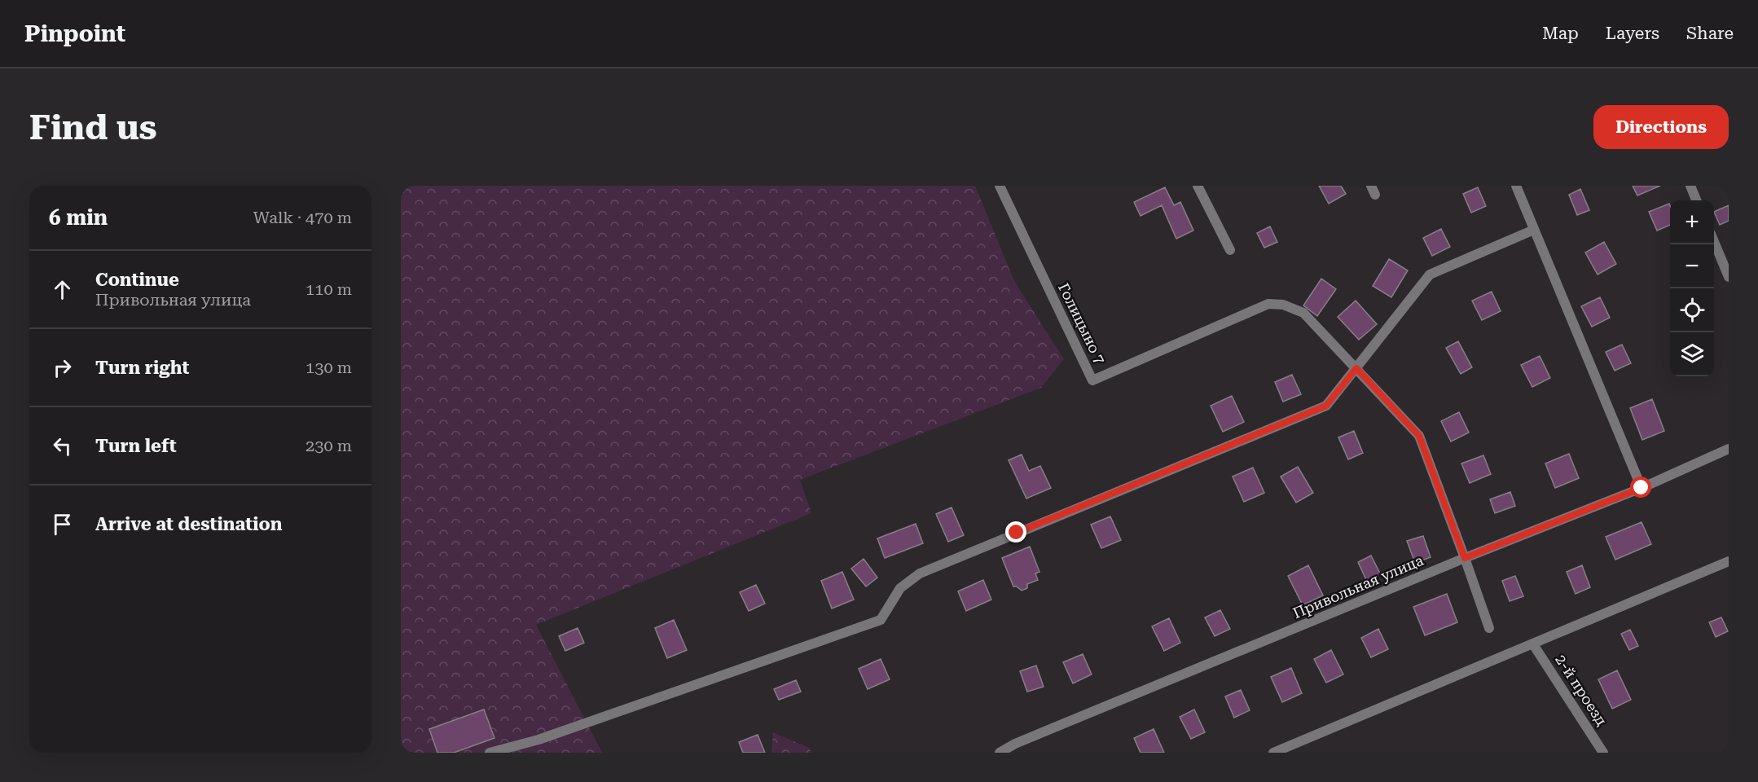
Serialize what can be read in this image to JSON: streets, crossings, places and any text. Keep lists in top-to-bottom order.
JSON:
{
  "streets": {
    "street": ["Голицыно 7", "Привольная улица", "2-й проезд"]
  },
  "page": {
    "header": "Pinpoint",
    "nav": ["Map", "Layers", "Share"],
    "buttons": "Directions",
    "title": "Find us",
    "heading": ["6 min", "Walk · 470 m"],
    "map_buttons": ["+", "−"],
    "list": [
      ["Continue", "Привольная улица", "110 m"],
      ["Turn right", "130 m"],
      ["Turn left", "230 m"],
      "Arrive at destination"
    ]
  }
}
